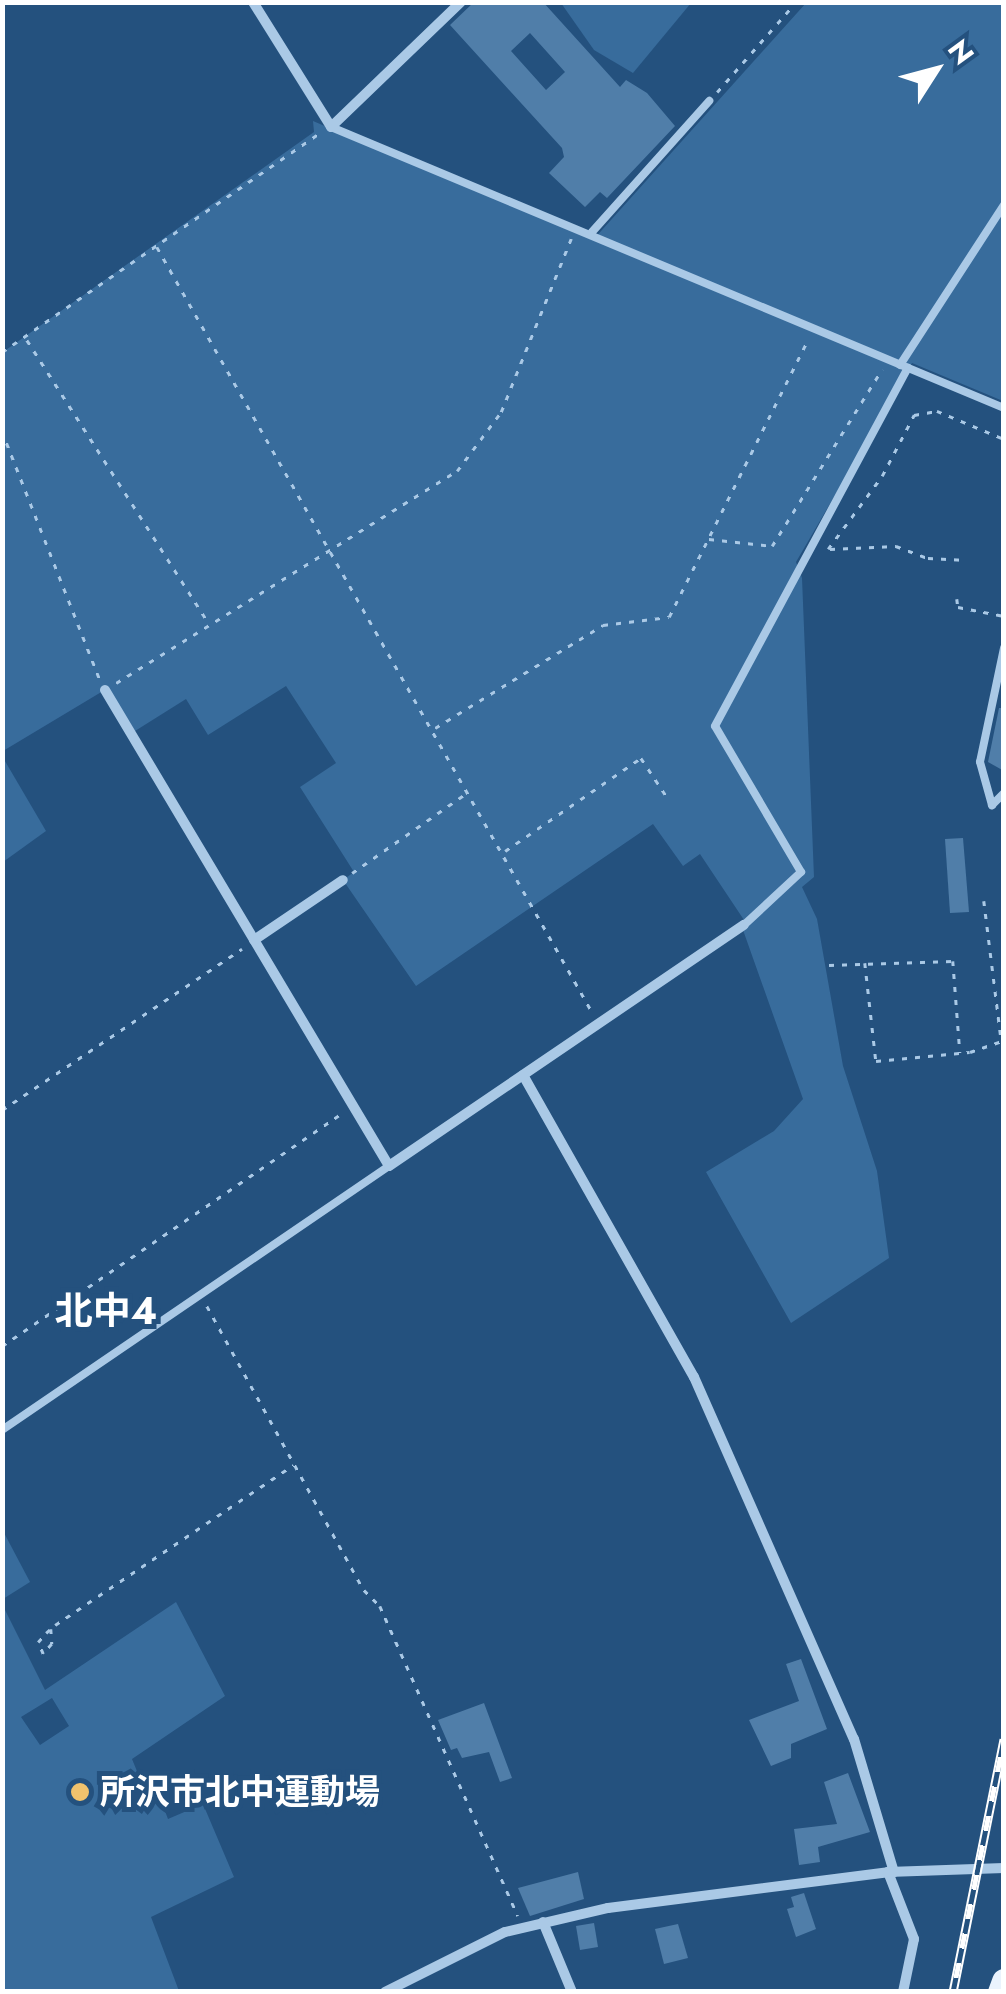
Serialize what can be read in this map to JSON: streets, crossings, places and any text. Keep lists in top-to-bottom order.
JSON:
{
  "districts": ["北中4"],
  "places": ["所沢市北中運動場"],
  "north": "top right"
}
